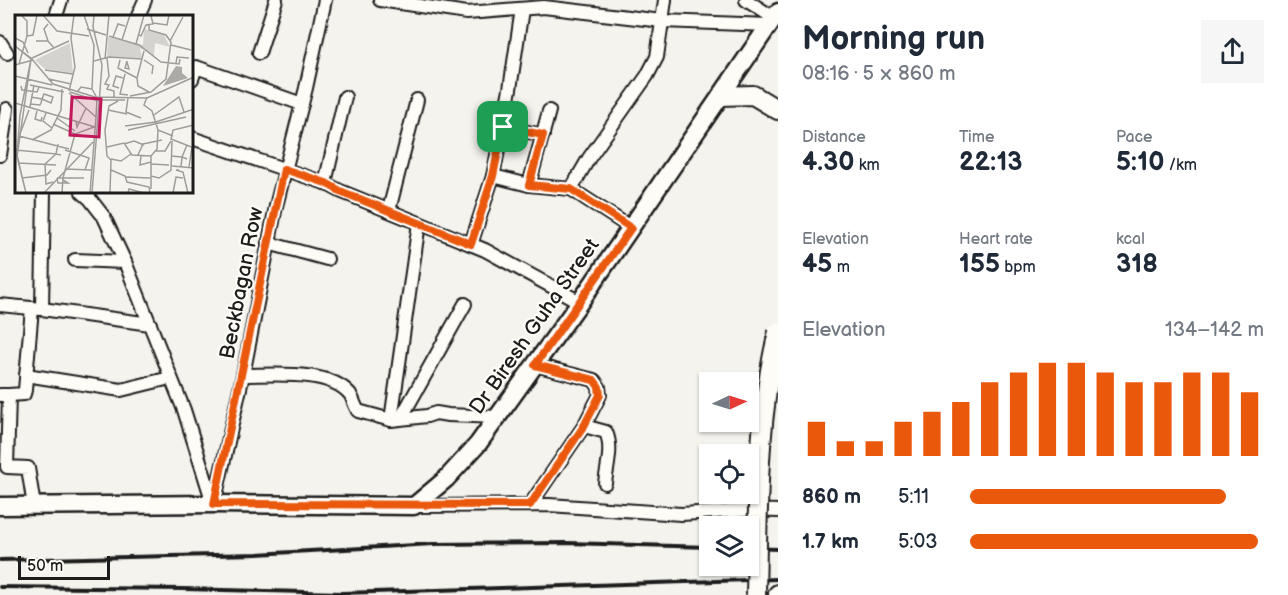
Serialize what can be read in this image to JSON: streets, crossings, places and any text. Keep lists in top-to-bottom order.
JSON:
{
  "streets": {
    "main road": ["Dr Biresh Guha Street"],
    "street": ["Beckbagan Row"]
  },
  "scale_bar": "50 m",
  "north": "right",
  "page": {
    "heading": ["Morning run", "08:16 · 5 × 860 m"],
    "stats": [
      ["Distance", "4.30 km"],
      ["Time", "22:13"],
      ["Pace", "5:10 /km"],
      ["Elevation", "45 m"],
      ["Heart rate", "155 bpm"],
      ["kcal", "318"]
    ],
    "chart": ["Elevation", "134–142 m"],
    "list": [
      {
        "name": "860 m",
        "note": "5:11"
      },
      {
        "name": "1.7 km",
        "note": "5:03"
      }
    ],
    "scale": "50 m"
  }
}
